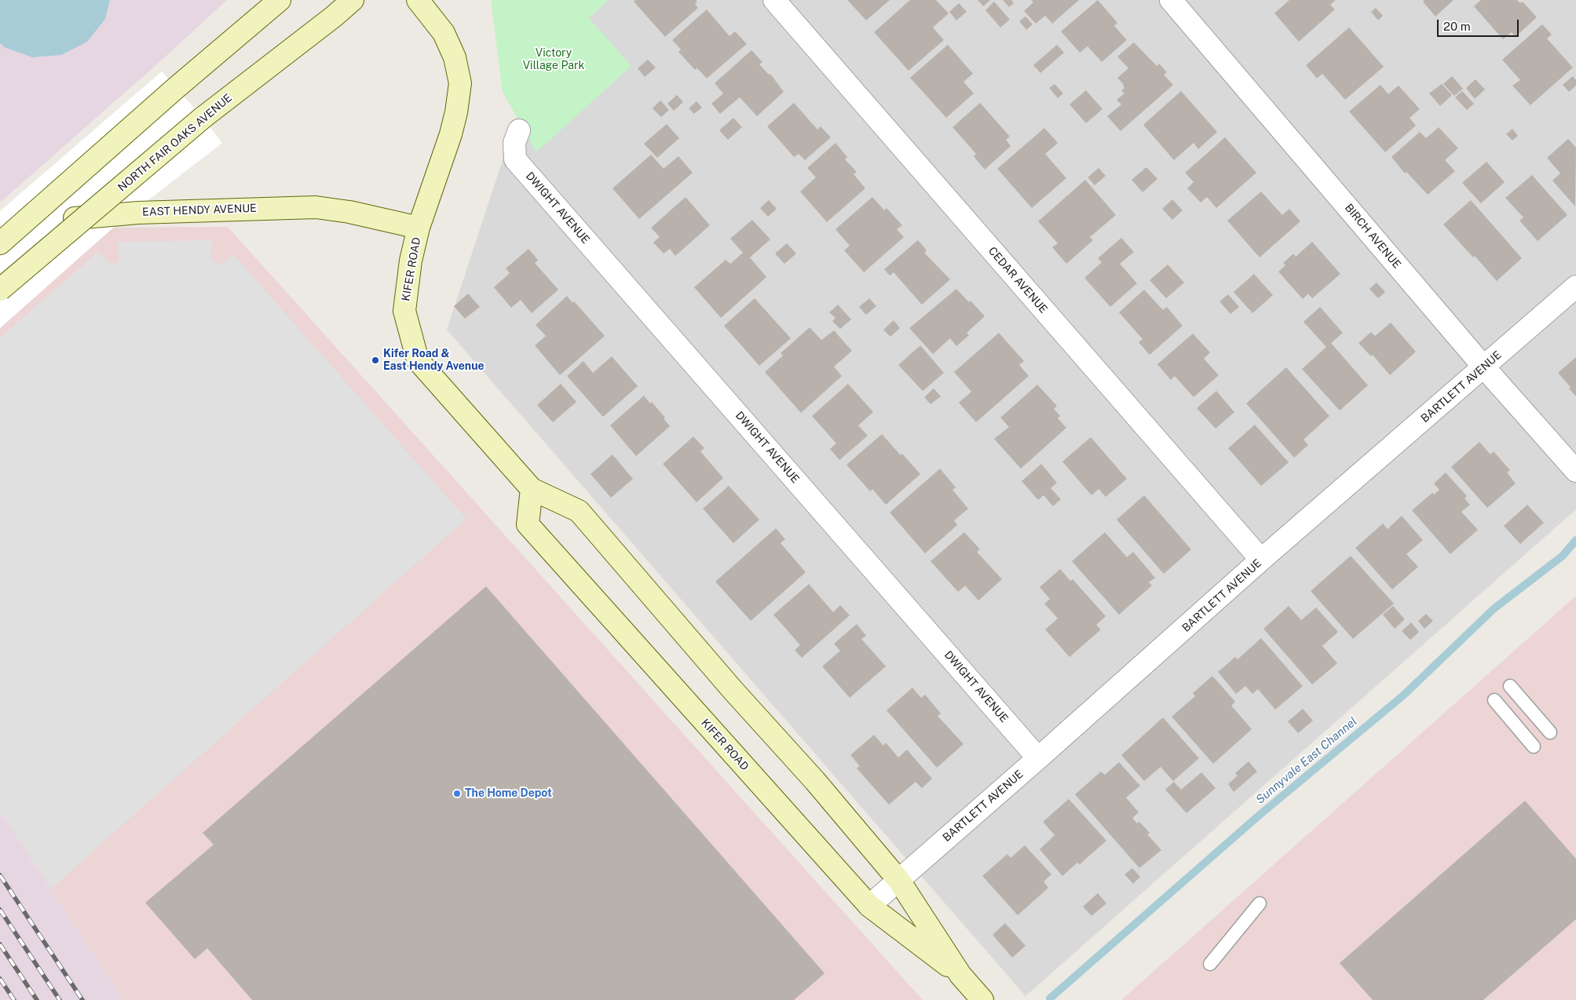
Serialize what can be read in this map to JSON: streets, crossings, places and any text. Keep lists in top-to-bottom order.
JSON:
{
  "streets": {
    "main road": ["NORTH FAIR OAKS AVENUE", "EAST HENDY AVENUE", "KIFER ROAD"],
    "street": [
      "DWIGHT AVENUE",
      "BIRCH AVENUE",
      "CEDAR AVENUE",
      "BARTLETT AVENUE"
    ]
  },
  "crossings": [
    ["DWIGHT AVENUE", "BARTLETT AVENUE"],
    ["EAST HENDY AVENUE", "KIFER ROAD"],
    ["BIRCH AVENUE", "BARTLETT AVENUE"],
    ["KIFER ROAD", "BARTLETT AVENUE"],
    ["CEDAR AVENUE", "BARTLETT AVENUE"]
  ],
  "water": ["Sunnyvale East Channel"],
  "parks": ["Victory Village Park"],
  "places": ["Kifer Road & East Hendy Avenue", "The Home Depot"],
  "scale_bar": "20 m"
}
